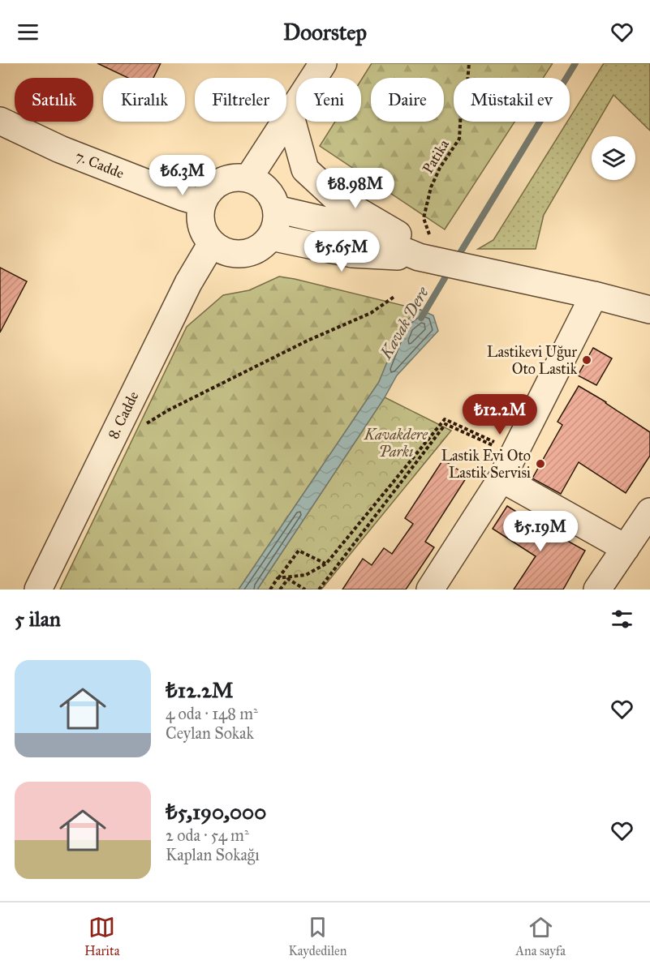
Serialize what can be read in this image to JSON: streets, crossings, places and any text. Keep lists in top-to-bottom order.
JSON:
{
  "streets": {
    "street": ["7. Cadde", "8. Cadde"],
    "path": ["Patika"]
  },
  "crossings": [
    ["7. Cadde", "8. Cadde"]
  ],
  "water": ["Kavak Dere"],
  "parks": ["Kavakdere Parkı"],
  "places": ["Lastikevi Uğur Oto Lastik", "Lastik Evi Oto Lastik Servisi"],
  "page": {
    "header": "Doorstep",
    "chip": [
      "Satılık",
      "Kiralık",
      "Filtreler",
      "Yeni",
      "Daire",
      "Müstakil ev"
    ],
    "price": [
      "₺6.3M",
      "₺8.98M",
      "₺5.65M",
      "₺12.2M",
      "₺5.19M"
    ],
    "heading": "5 ilan",
    "list": [
      {
        "name": "₺12.2M",
        "note": "4 oda · 148 m² · Ceylan Sokak"
      },
      {
        "name": "₺5,190,000",
        "note": "2 oda · 54 m² · Kaplan Sokağı"
      }
    ],
    "tabs": ["Harita", "Kaydedilen", "Ana sayfa"]
  }
}
